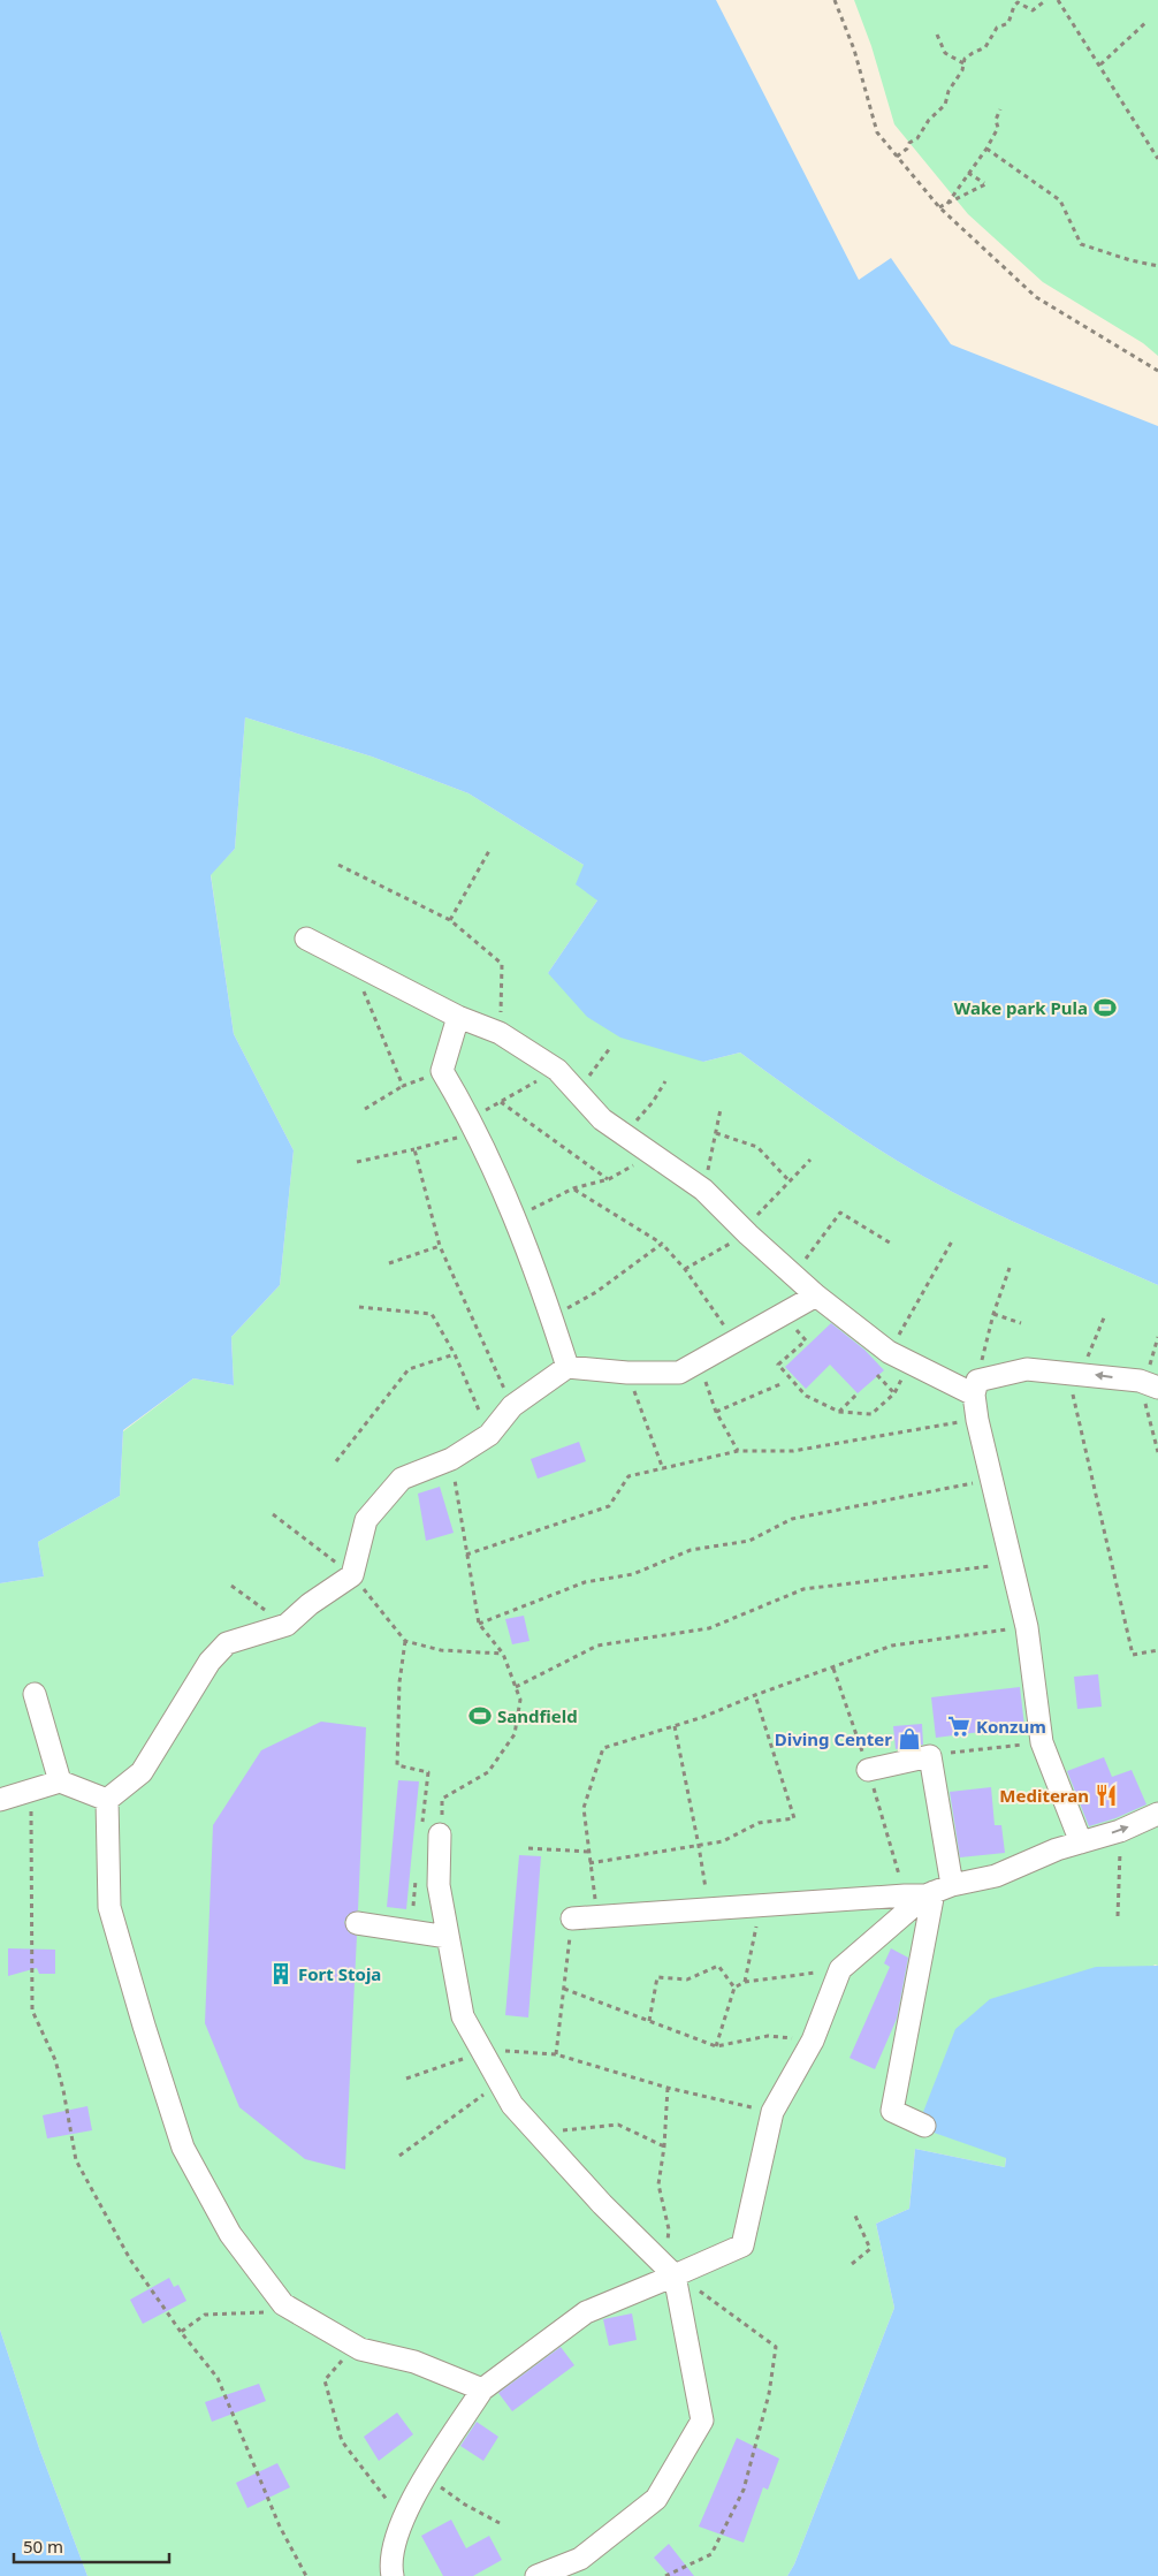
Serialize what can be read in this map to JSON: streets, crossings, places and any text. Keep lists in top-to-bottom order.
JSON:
{
  "places": {
    "sports": ["Wake park Pula", "Sandfield"],
    "supermarket": ["Konzum"],
    "shop": ["Diving Center"],
    "restaurant": ["Mediteran"],
    "building": ["Fort Stoja"]
  },
  "scale_bar": "50 m"
}
